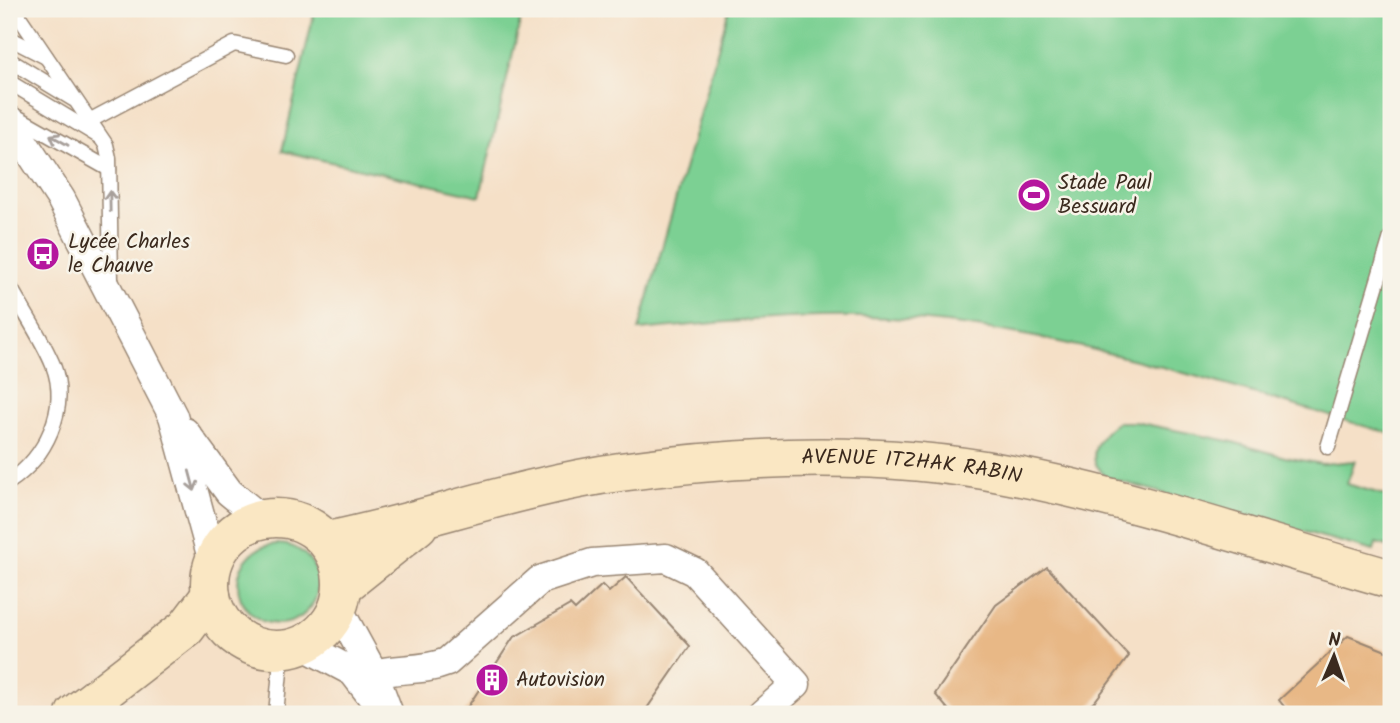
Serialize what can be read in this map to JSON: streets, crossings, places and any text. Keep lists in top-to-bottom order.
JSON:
{
  "streets": {
    "main road": ["AVENUE ITZHAK RABIN"]
  },
  "places": {
    "sports": ["Stade Paul Bessuard"],
    "bus stop": ["Lycée Charles le Chauve"],
    "building": ["Autovision"]
  },
  "north": "top"
}
